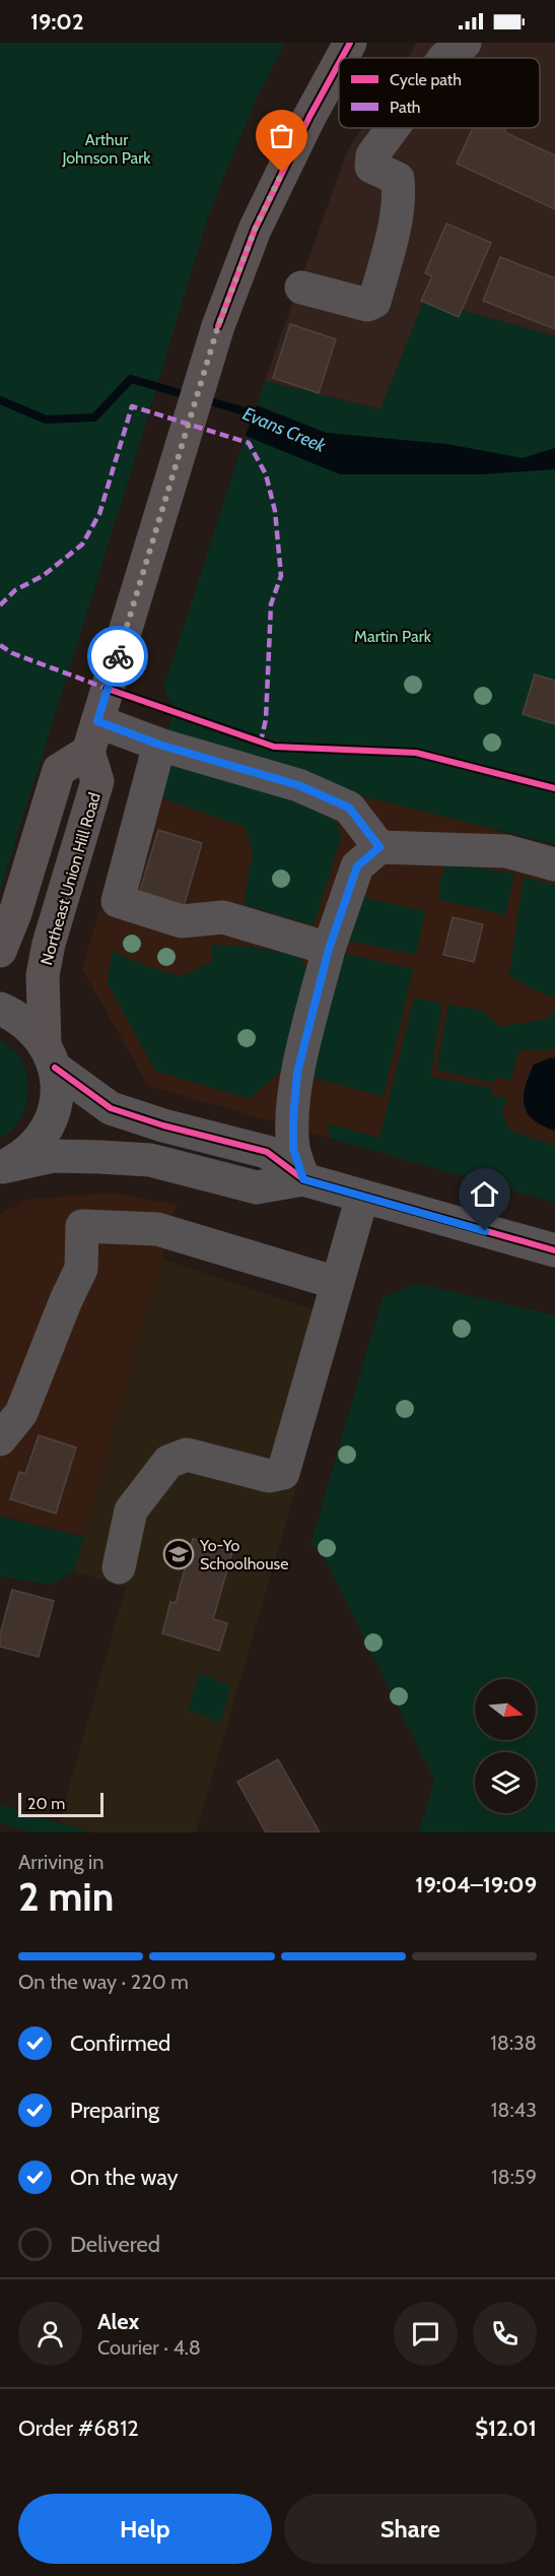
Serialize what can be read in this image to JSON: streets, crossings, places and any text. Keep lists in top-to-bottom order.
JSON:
{
  "streets": {
    "main road": ["Northeast Union Hill Road"]
  },
  "water": ["Evans Creek"],
  "parks": ["Arthur Johnson Park", "Martin Park"],
  "places": {
    "school or university": ["Yo-Yo Schoolhouse"]
  },
  "legend": ["Cycle path", "Path"],
  "scale_bar": "20 m",
  "north": "right",
  "page": {
    "status": "19:02",
    "scale": "20 m",
    "heading": ["2 min", "Arriving in", "19:04–19:09"],
    "panel": [
      "Alex",
      "Courier · 4.8",
      "Order #6812",
      "$12.01"
    ],
    "bar": "On the way · 220 m",
    "list": [
      ["Confirmed", "18:38"],
      ["Preparing", "18:43"],
      ["On the way", "18:59"],
      "Delivered"
    ],
    "buttons": ["Help", "Share"]
  }
}
